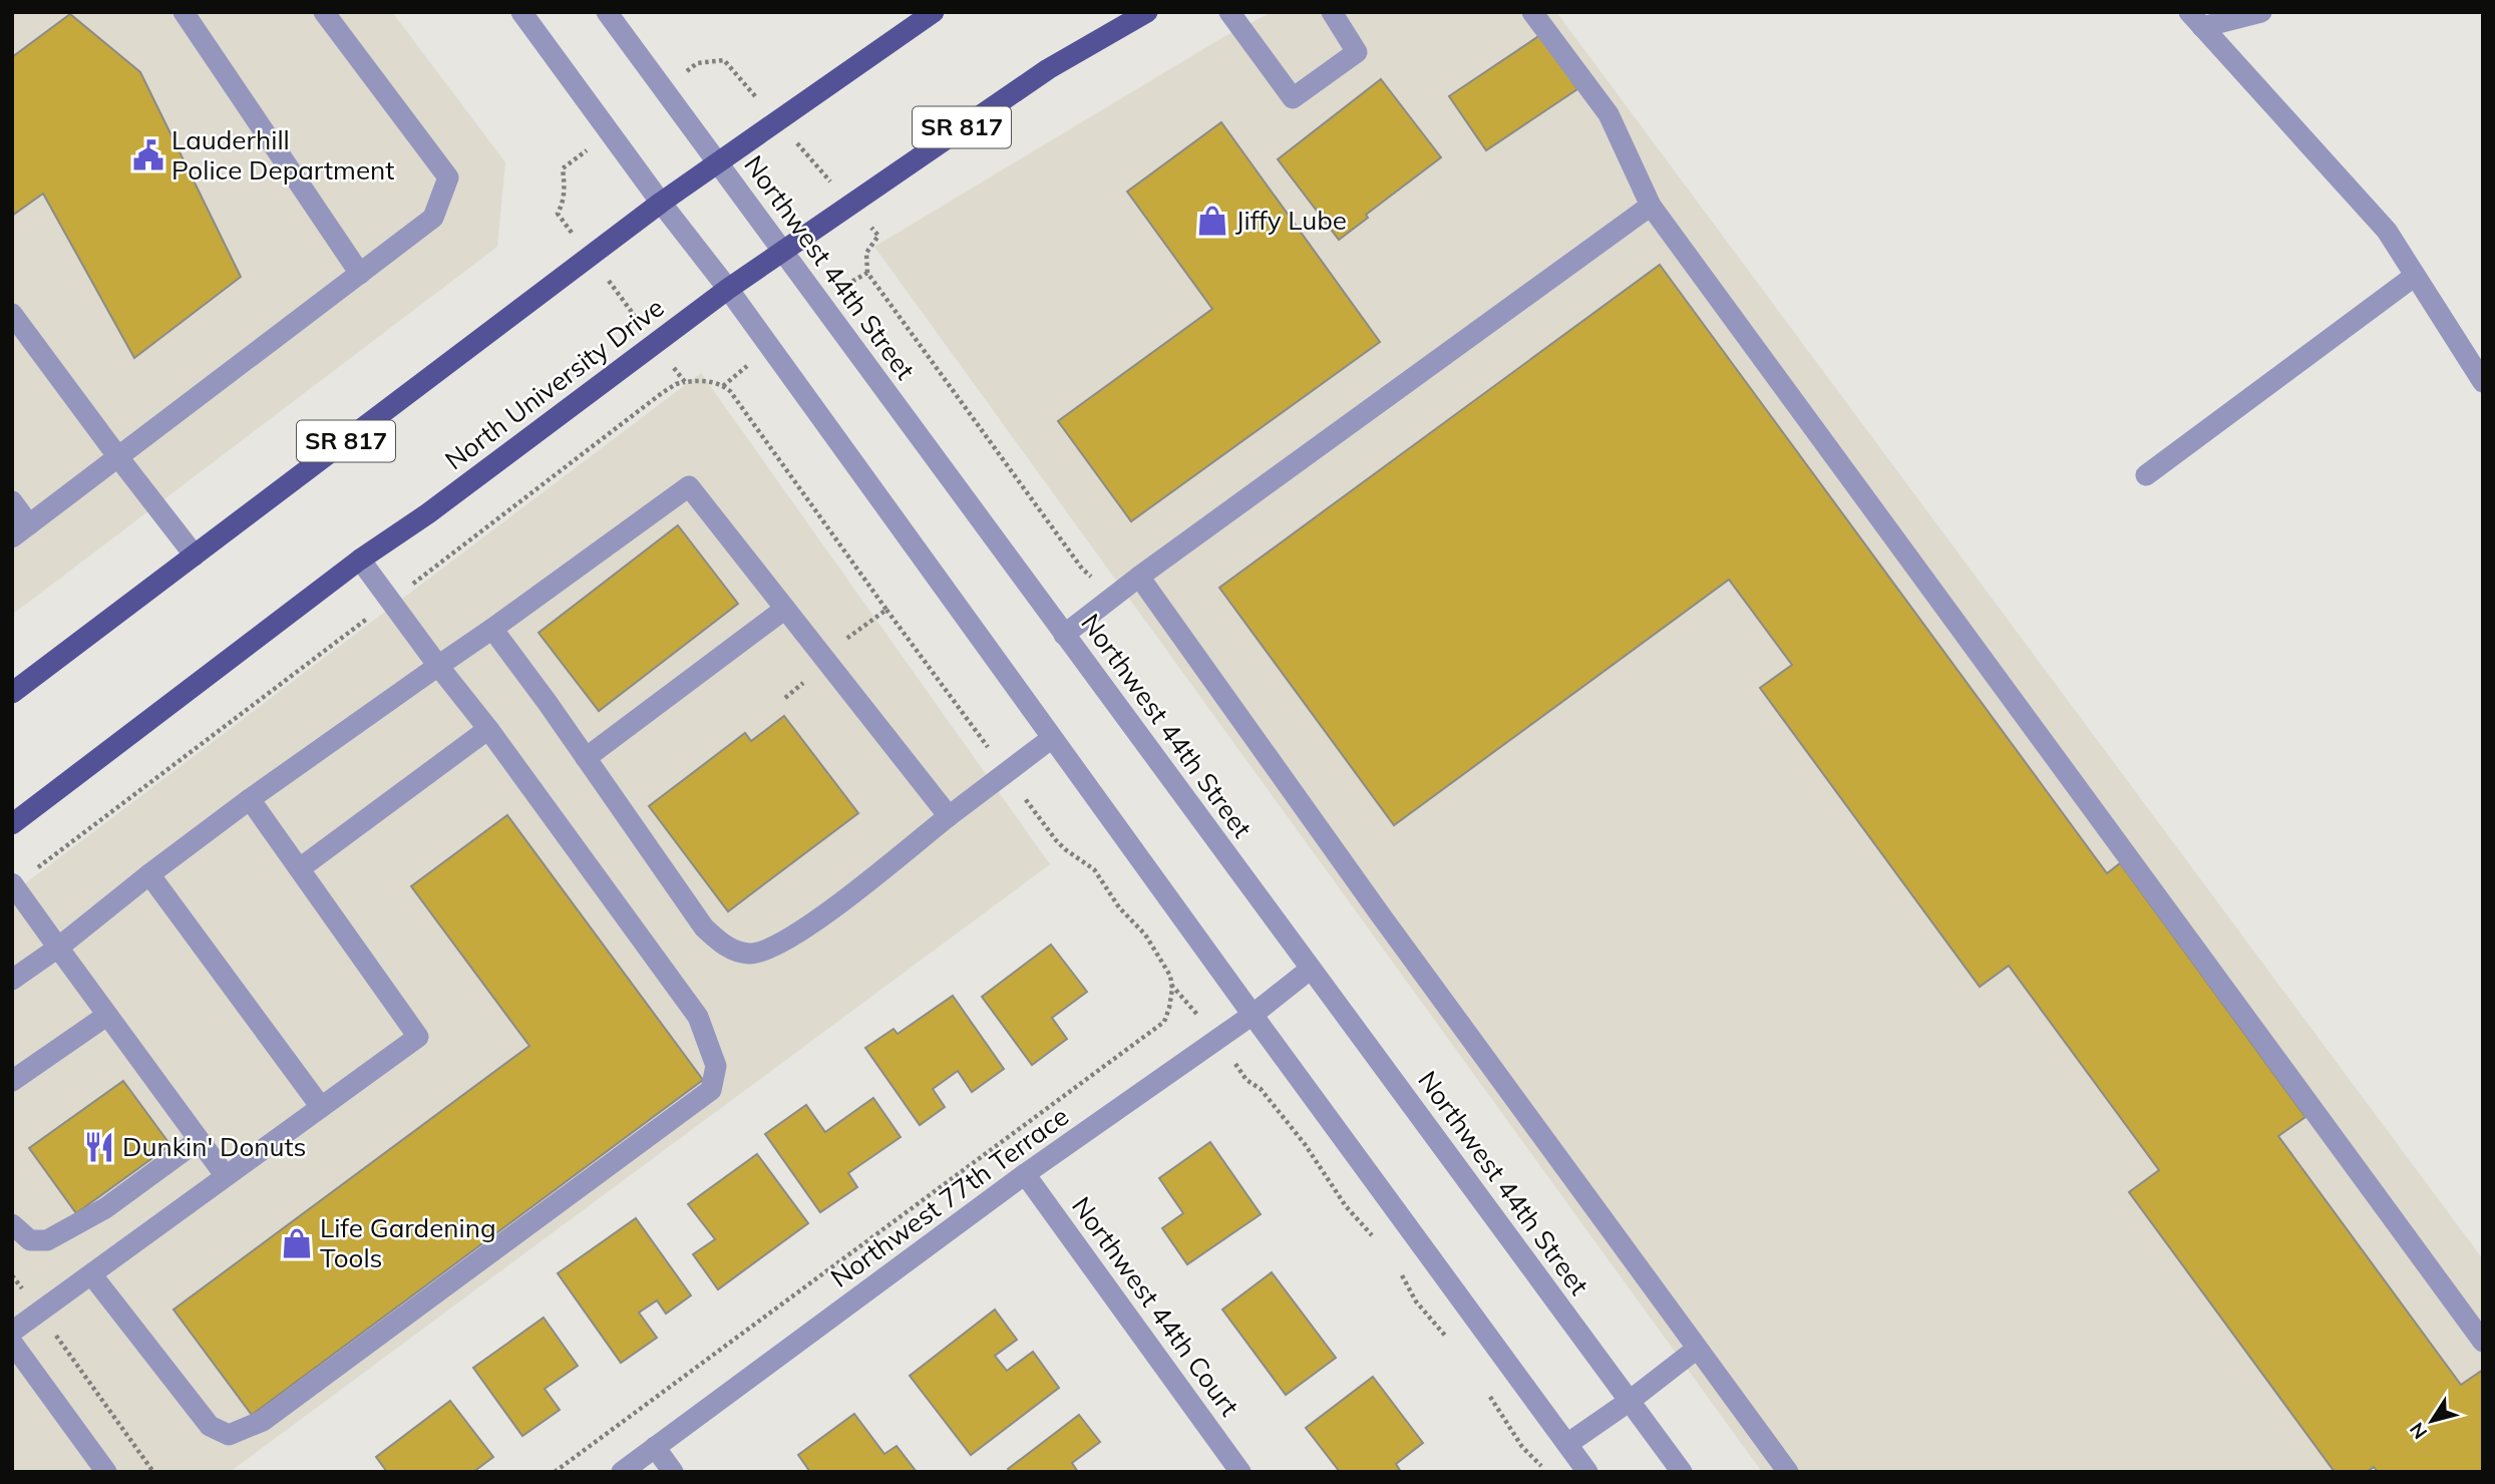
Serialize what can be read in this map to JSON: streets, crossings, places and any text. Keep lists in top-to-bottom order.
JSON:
{
  "streets": {
    "main road": ["SR 817", "North University Drive"],
    "street": ["Northwest 44th Street", "Northwest 77th Terrace", "Northwest 44th Court"]
  },
  "crossings": [
    ["SR 817", "Northwest 44th Street"],
    ["Northwest 44th Street", "North University Drive"],
    ["Northwest 44th Street", "Northwest 77th Terrace"],
    ["Northwest 77th Terrace", "Northwest 44th Court"]
  ],
  "places": {
    "public building": ["Lauderhill Police Department"],
    "shop": ["Jiffy Lube", "Life Gardening Tools"],
    "restaurant": ["Dunkin' Donuts"]
  },
  "north": "bottom left"
}
